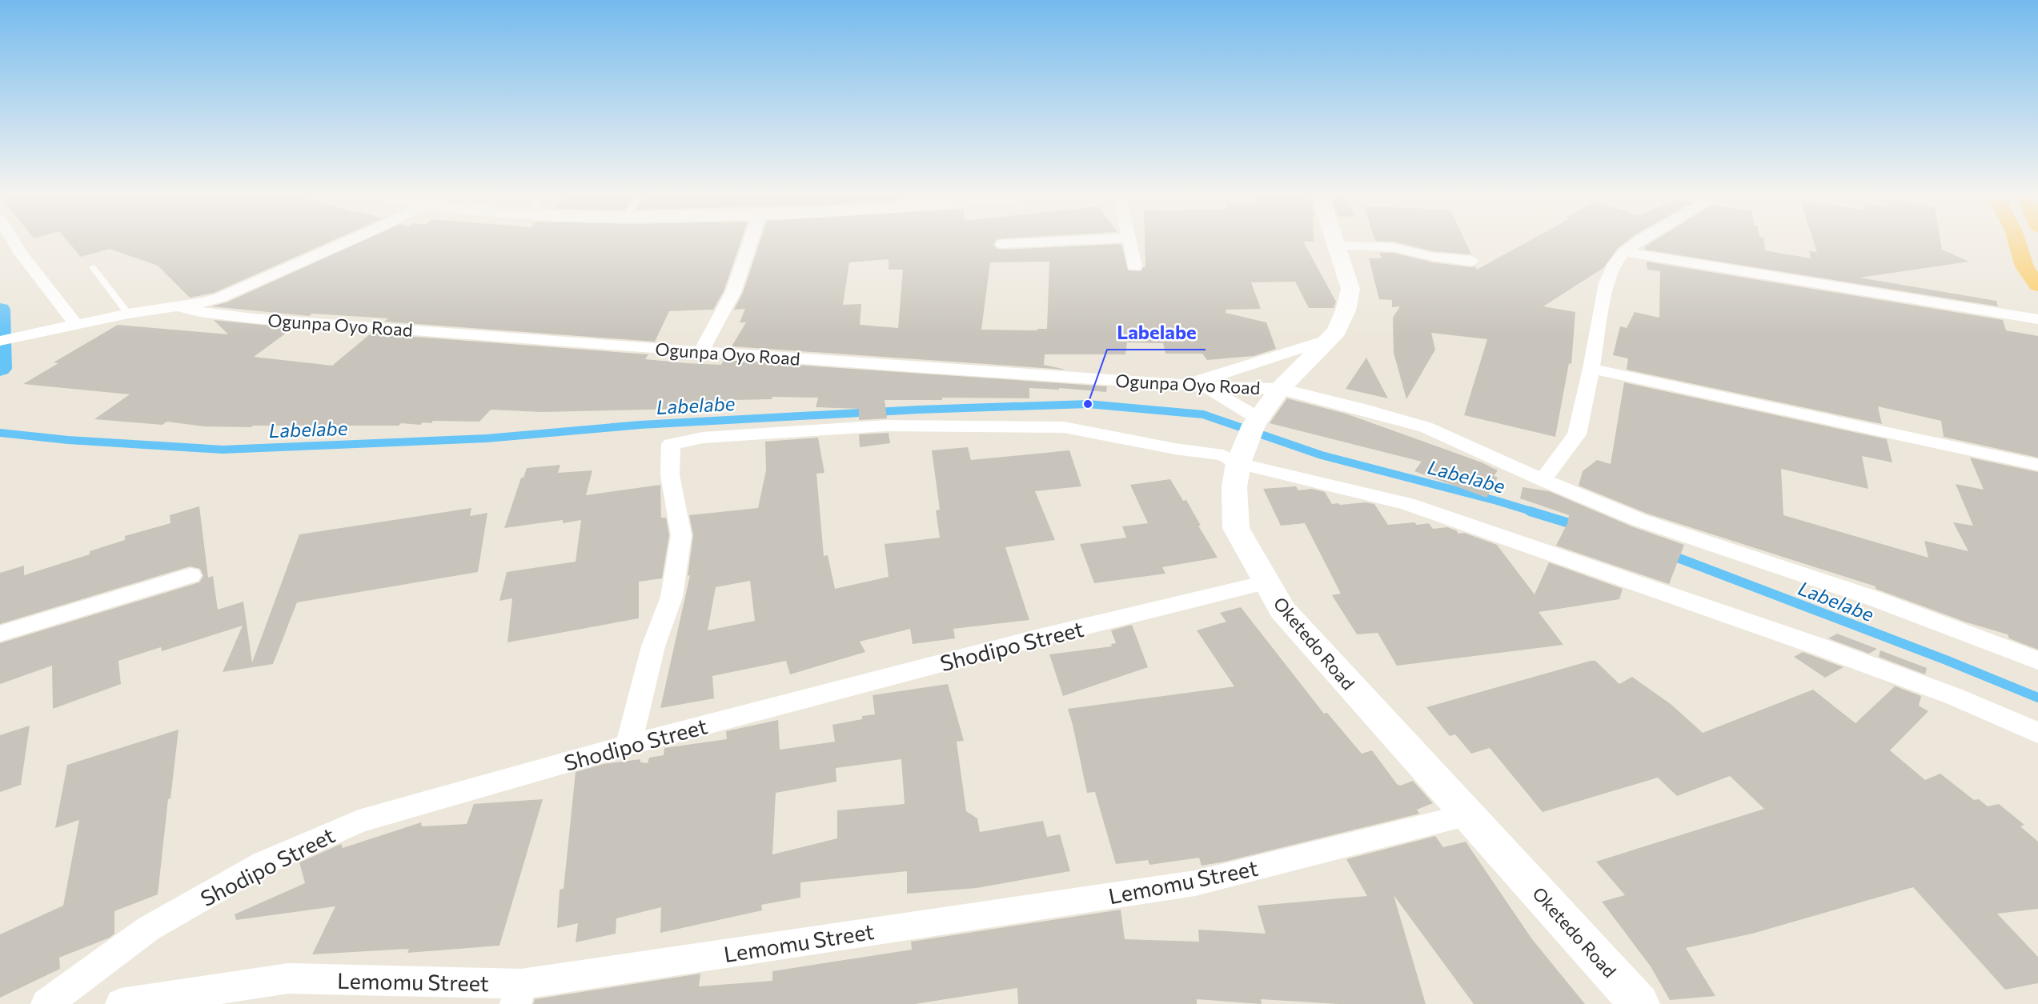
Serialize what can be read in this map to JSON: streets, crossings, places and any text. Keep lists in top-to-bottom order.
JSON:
{
  "streets": {
    "street": [
      "Ogunpa Oyo Road",
      "Oketedo Road",
      "Shodipo Street",
      "Lemomu Street"
    ]
  },
  "crossings": [
    ["Ogunpa Oyo Road", "Oketedo Road"],
    ["Oketedo Road", "Shodipo Street"],
    ["Oketedo Road", "Lemomu Street"]
  ],
  "water": ["Labelabe"],
  "places": ["Labelabe"]
}
